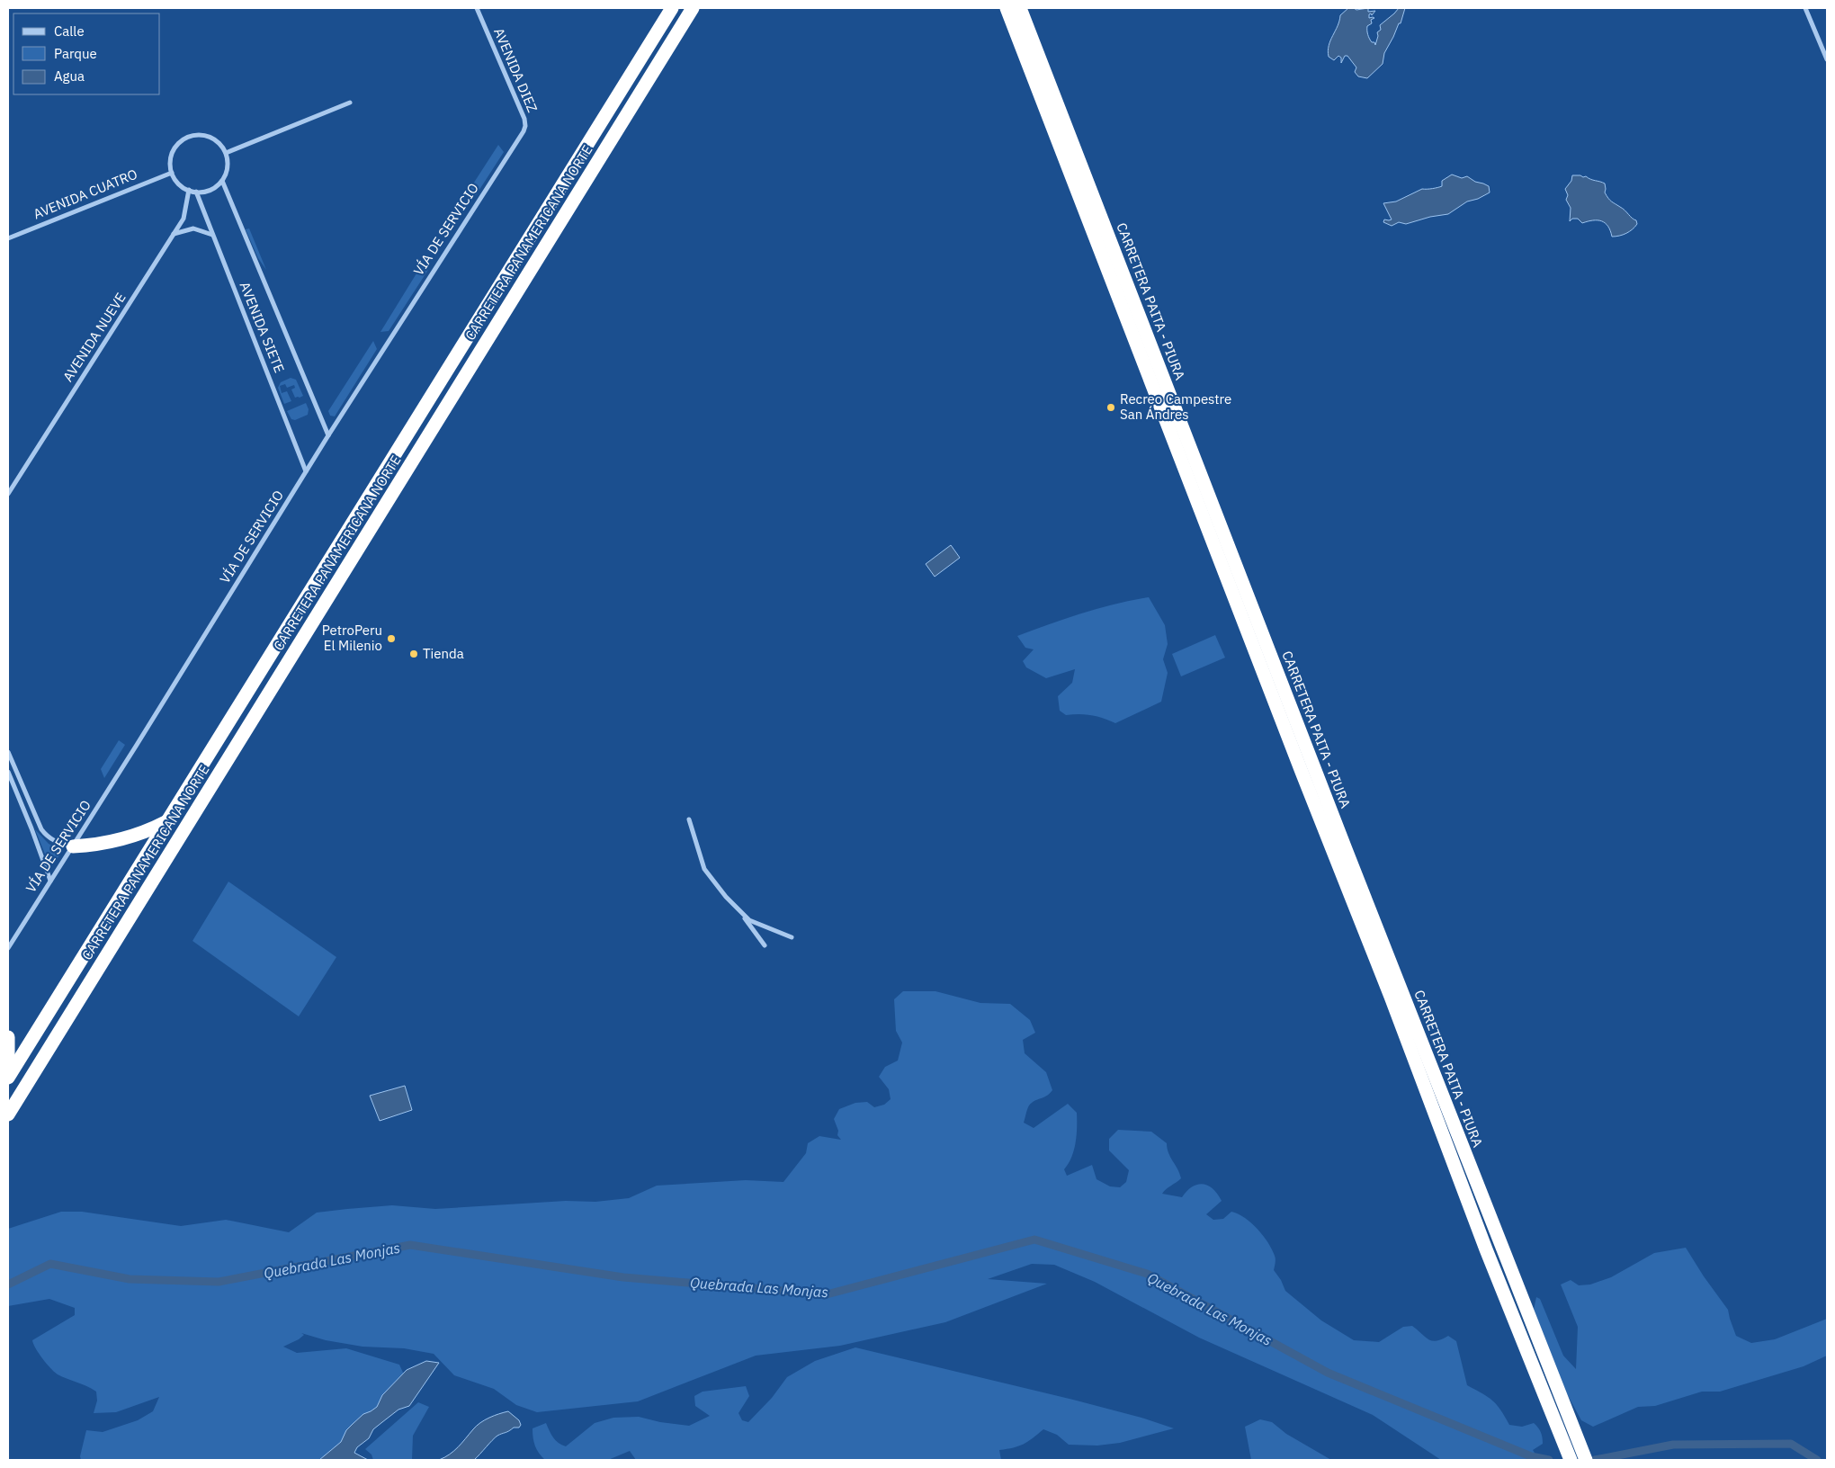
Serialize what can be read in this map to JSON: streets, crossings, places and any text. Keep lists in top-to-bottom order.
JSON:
{
  "streets": {
    "highway": ["CARRETERA PANAMERICANA NORTE", "CARRETERA PAITA - PIURA"],
    "street": [
      "AVENIDA DIEZ",
      "AVENIDA CUATRO",
      "VÍA DE SERVICIO",
      "AVENIDA SIETE",
      "AVENIDA NUEVE"
    ]
  },
  "crossings": [
    ["AVENIDA DIEZ", "VÍA DE SERVICIO"],
    ["AVENIDA CUATRO", "AVENIDA SIETE"],
    ["AVENIDA CUATRO", "AVENIDA NUEVE"],
    ["VÍA DE SERVICIO", "AVENIDA SIETE"],
    ["AVENIDA SIETE", "AVENIDA NUEVE"]
  ],
  "water": ["Quebrada Las Monjas"],
  "places": ["Recreo Campestre San Ándres", "PetroPeru El Milenio", "Tienda"],
  "legend": ["Calle", "Parque", "Agua"]
}
